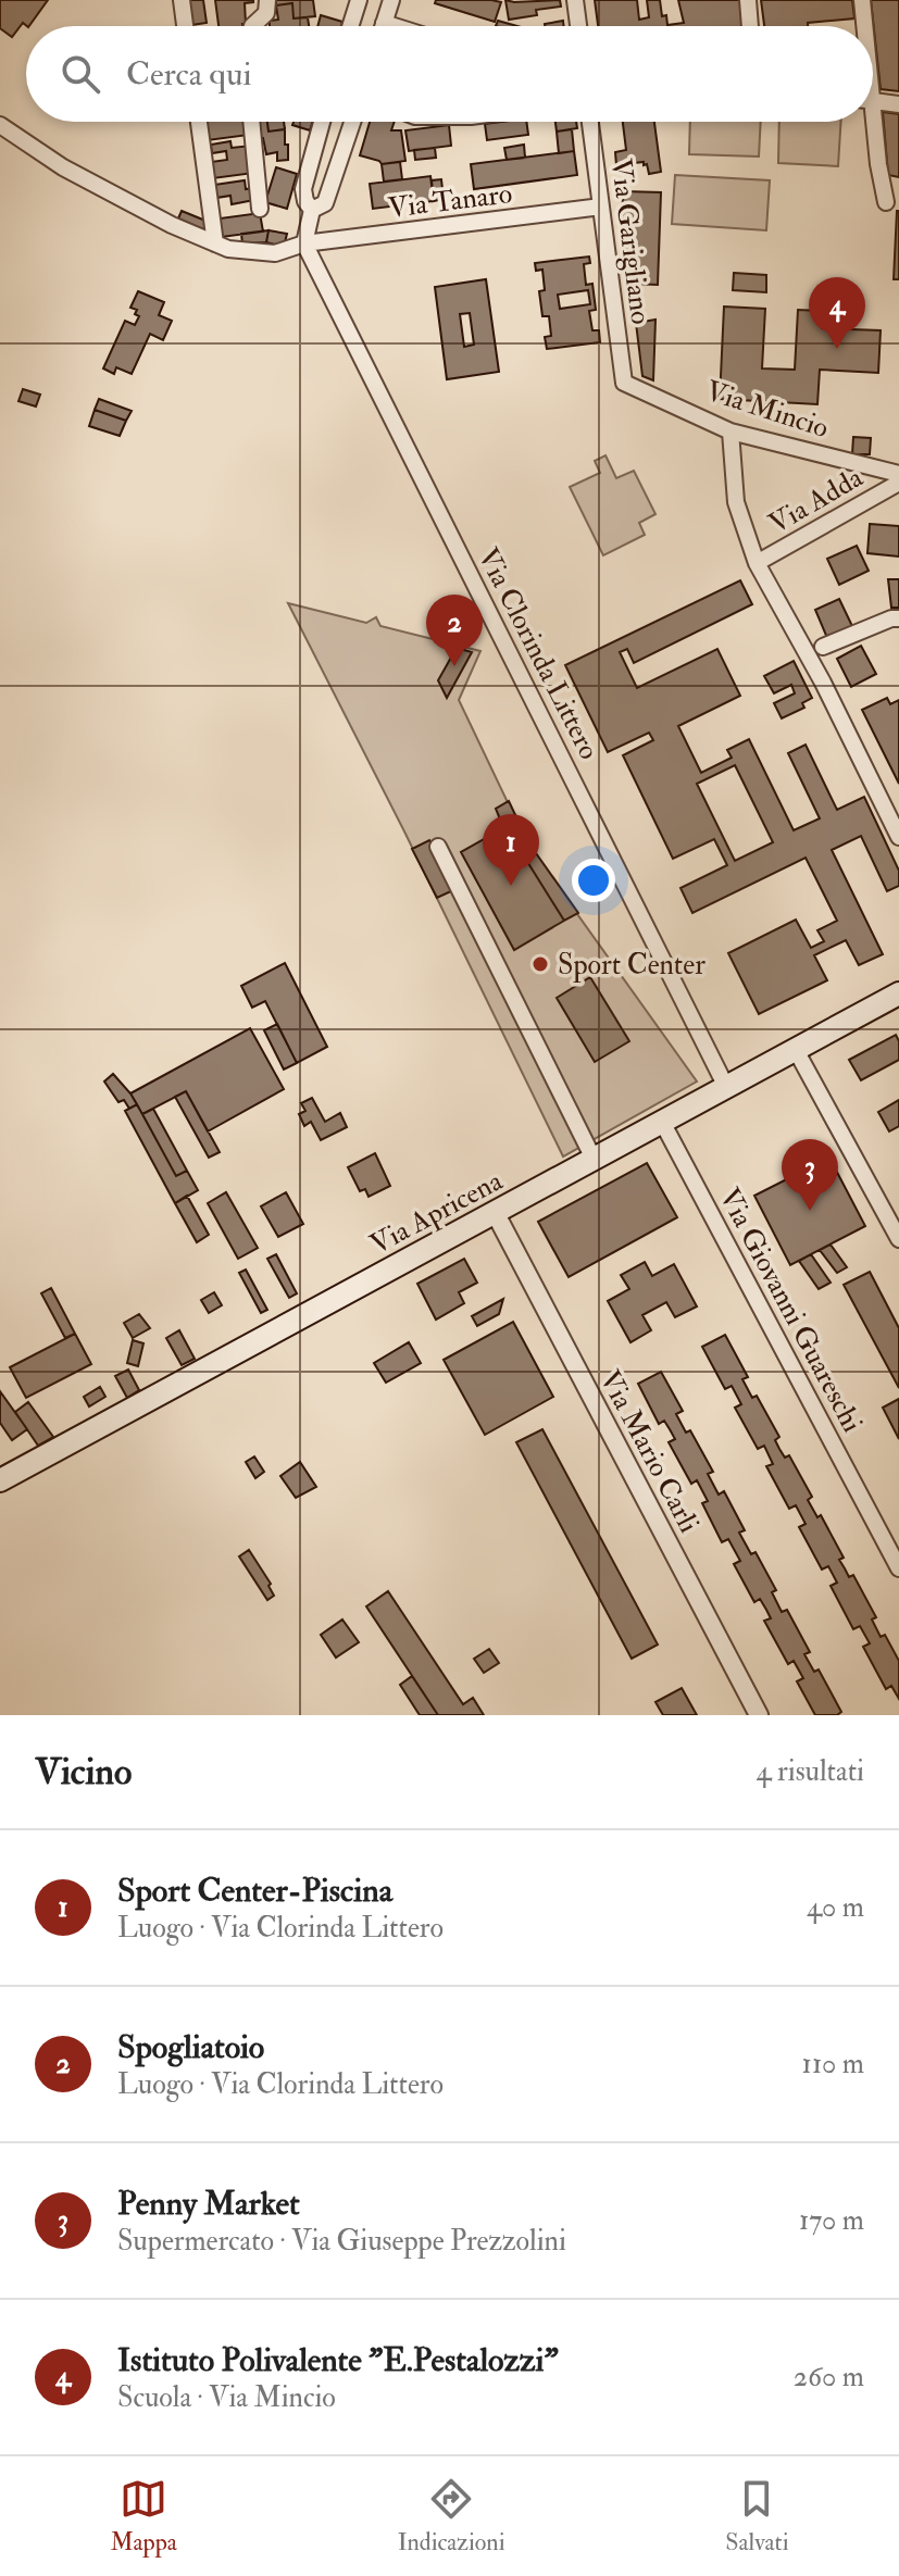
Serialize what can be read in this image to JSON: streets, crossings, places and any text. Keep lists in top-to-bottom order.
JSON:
{
  "streets": {
    "main road": ["Via Apricena"],
    "street": [
      "Via Tanaro",
      "Via Garigliano",
      "Via Mincio",
      "Via Adda",
      "Via Clorinda Littero",
      "Via Giovanni Guareschi",
      "Via Mario Carli"
    ]
  },
  "crossings": [
    ["Via Tanaro", "Via Garigliano"],
    ["Via Tanaro", "Via Clorinda Littero"],
    ["Via Garigliano", "Via Mincio"],
    ["Via Clorinda Littero", "Via Apricena"],
    ["Via Apricena", "Via Giovanni Guareschi"],
    ["Via Apricena", "Via Mario Carli"]
  ],
  "places": ["Sport Center"],
  "page": {
    "search": "Cerca qui",
    "pins": [
      "4",
      "2",
      "1",
      "3"
    ],
    "heading": ["Vicino", "4 risultati"],
    "list": [
      {
        "mark": "1",
        "name": "Sport Center-Piscina",
        "note": "Luogo · Via Clorinda Littero",
        "value": "40 m"
      },
      {
        "mark": "2",
        "name": "Spogliatoio",
        "note": "Luogo · Via Clorinda Littero",
        "value": "110 m"
      },
      {
        "mark": "3",
        "name": "Penny Market",
        "note": "Supermercato · Via Giuseppe Prezzolini",
        "value": "170 m"
      },
      {
        "mark": "4",
        "name": "Istituto Polivalente \"E.Pestalozzi\"",
        "note": "Scuola · Via Mincio",
        "value": "260 m"
      }
    ],
    "nav": ["Mappa", "Indicazioni", "Salvati"]
  }
}
